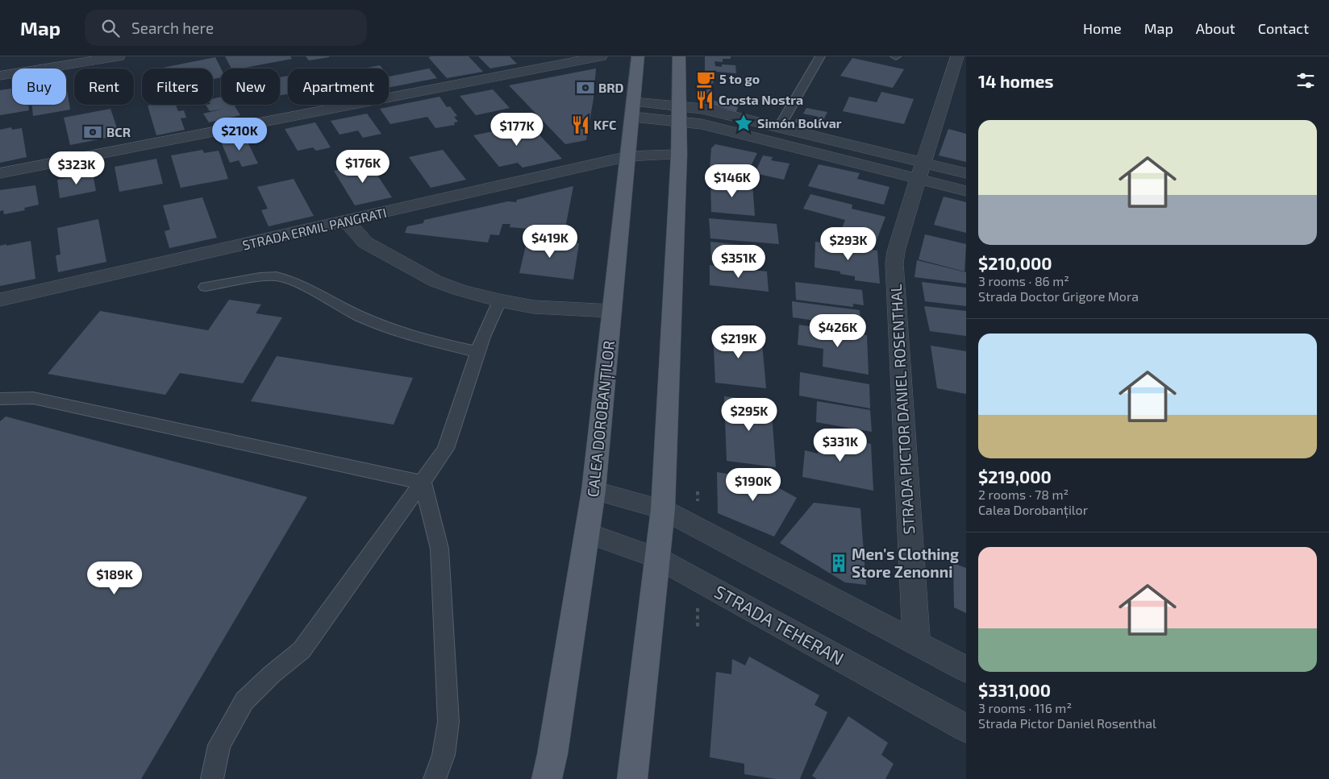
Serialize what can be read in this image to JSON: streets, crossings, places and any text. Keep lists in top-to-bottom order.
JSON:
{
  "streets": {
    "main road": ["CALEA DOROBANȚILOR"],
    "street": ["STRADA ERMIL PANGRATI", "STRADA PICTOR DANIEL ROSENTHAL", "STRADA TEHERAN"]
  },
  "crossings": [
    ["STRADA ERMIL PANGRATI", "CALEA DOROBANȚILOR"],
    ["CALEA DOROBANȚILOR", "STRADA TEHERAN"]
  ],
  "places": {
    "cafe": ["5 to go"],
    "bank": ["BRD", "BCR"],
    "restaurant": ["Crosta Nostra", "KFC"],
    "place": ["Simón Bolívar"],
    "building": ["Men's Clothing Store Zenonni"]
  },
  "page": {
    "header": "Map",
    "search": "Search here",
    "nav": [
      "Home",
      "Map",
      "About",
      "Contact"
    ],
    "heading": "14 homes",
    "chip": [
      "Buy",
      "Rent",
      "Filters",
      "New",
      "Apartment"
    ],
    "list": [
      {
        "name": "$210,000",
        "note": "3 rooms · 86 m² · Strada Doctor Grigore Mora"
      },
      {
        "name": "$219,000",
        "note": "2 rooms · 78 m² · Calea Dorobanților"
      },
      {
        "name": "$331,000",
        "note": "3 rooms · 116 m² · Strada Pictor Daniel Rosenthal"
      }
    ],
    "price": [
      "$177K",
      "$210K",
      "$176K",
      "$323K",
      "$146K",
      "$419K",
      "$293K",
      "$351K",
      "$426K",
      "$219K",
      "$295K",
      "$331K",
      "$190K",
      "$189K"
    ]
  }
}
